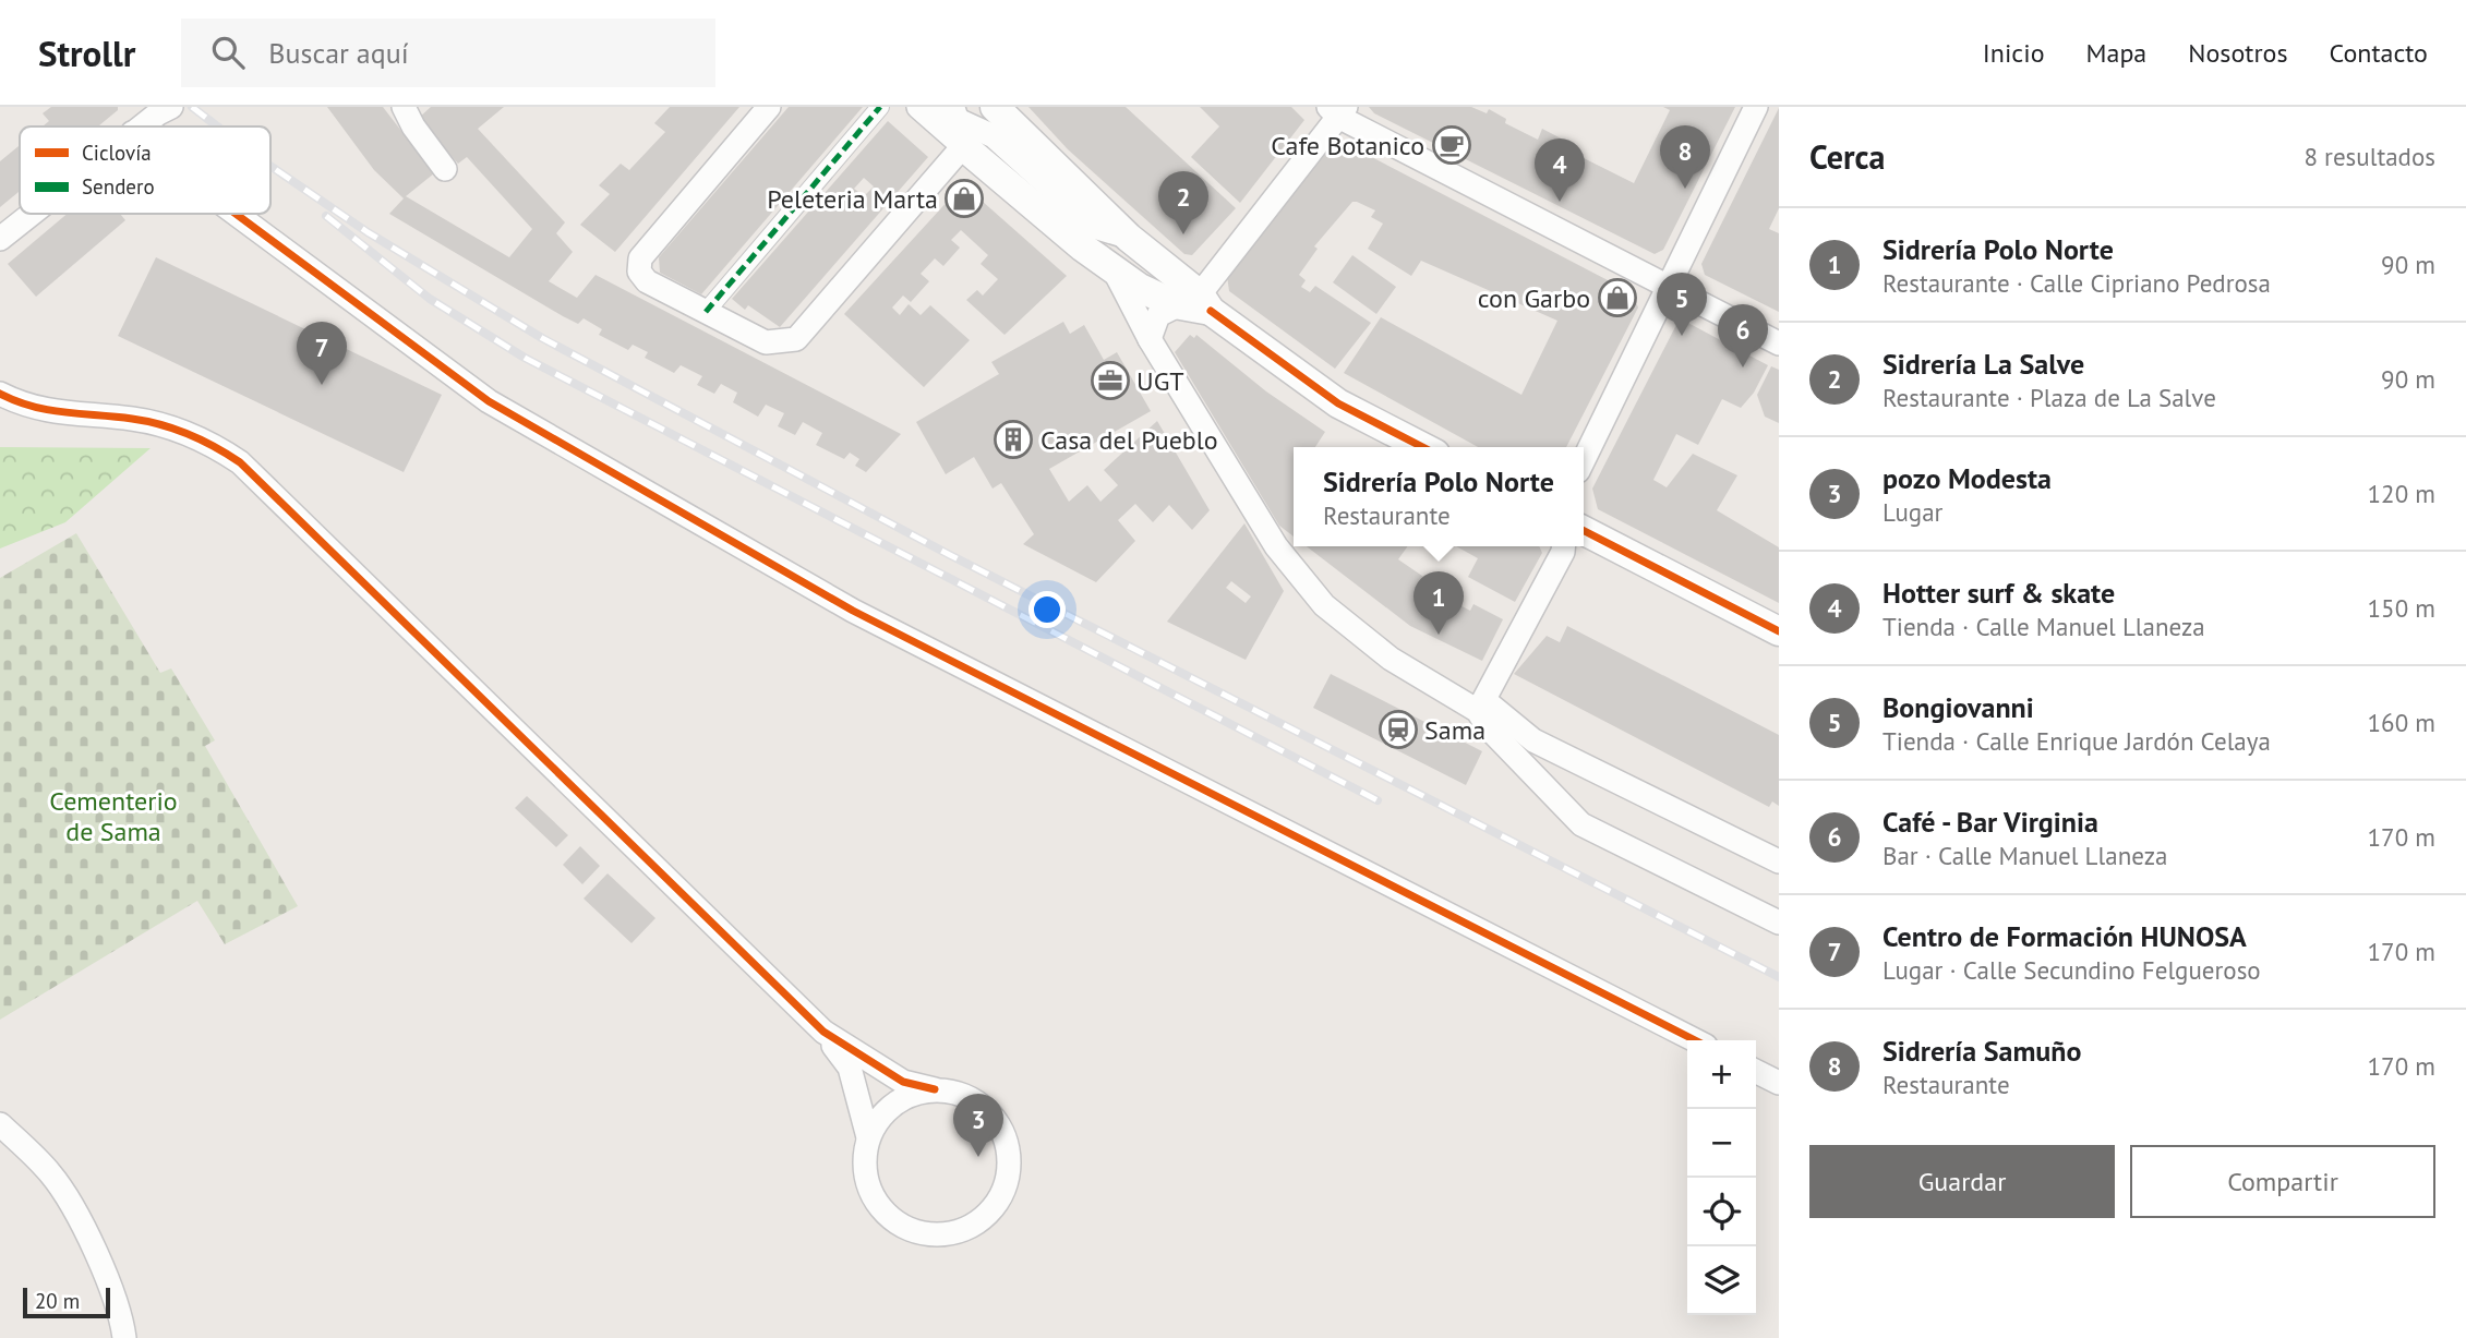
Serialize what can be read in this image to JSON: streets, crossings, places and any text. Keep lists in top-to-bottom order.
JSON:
{
  "parks": ["Cementerio de Sama"],
  "places": {
    "cafe": ["Cafe Botanico"],
    "shop": ["Peleteria Marta", "con Garbo"],
    "office": ["UGT"],
    "building": ["Casa del Pueblo"],
    "station": ["Sama"]
  },
  "legend": ["Ciclovía", "Sendero"],
  "scale_bar": "20 m",
  "page": {
    "header": "Strollr",
    "search": "Buscar aquí",
    "nav": [
      "Inicio",
      "Mapa",
      "Nosotros",
      "Contacto"
    ],
    "heading": ["Cerca", "8 resultados"],
    "pins": [
      "8",
      "4",
      "2",
      "5",
      "6",
      "7",
      "1",
      "3"
    ],
    "list": [
      {
        "mark": "1",
        "name": "Sidrería Polo Norte",
        "note": "Restaurante · Calle Cipriano Pedrosa",
        "value": "90 m"
      },
      {
        "mark": "2",
        "name": "Sidrería La Salve",
        "note": "Restaurante · Plaza de La Salve",
        "value": "90 m"
      },
      {
        "mark": "3",
        "name": "pozo Modesta",
        "note": "Lugar",
        "value": "120 m"
      },
      {
        "mark": "4",
        "name": "Hotter surf & skate",
        "note": "Tienda · Calle Manuel Llaneza",
        "value": "150 m"
      },
      {
        "mark": "5",
        "name": "Bongiovanni",
        "note": "Tienda · Calle Enrique Jardón Celaya",
        "value": "160 m"
      },
      {
        "mark": "6",
        "name": "Café - Bar Virginia",
        "note": "Bar · Calle Manuel Llaneza",
        "value": "170 m"
      },
      {
        "mark": "7",
        "name": "Centro de Formación HUNOSA",
        "note": "Lugar · Calle Secundino Felgueroso",
        "value": "170 m"
      },
      {
        "mark": "8",
        "name": "Sidrería Samuño",
        "note": "Restaurante",
        "value": "170 m"
      }
    ],
    "popup": ["Sidrería Polo Norte", "Restaurante"],
    "map_buttons": ["+", "−"],
    "buttons": ["Guardar", "Compartir"],
    "scale": "20 m"
  }
}
